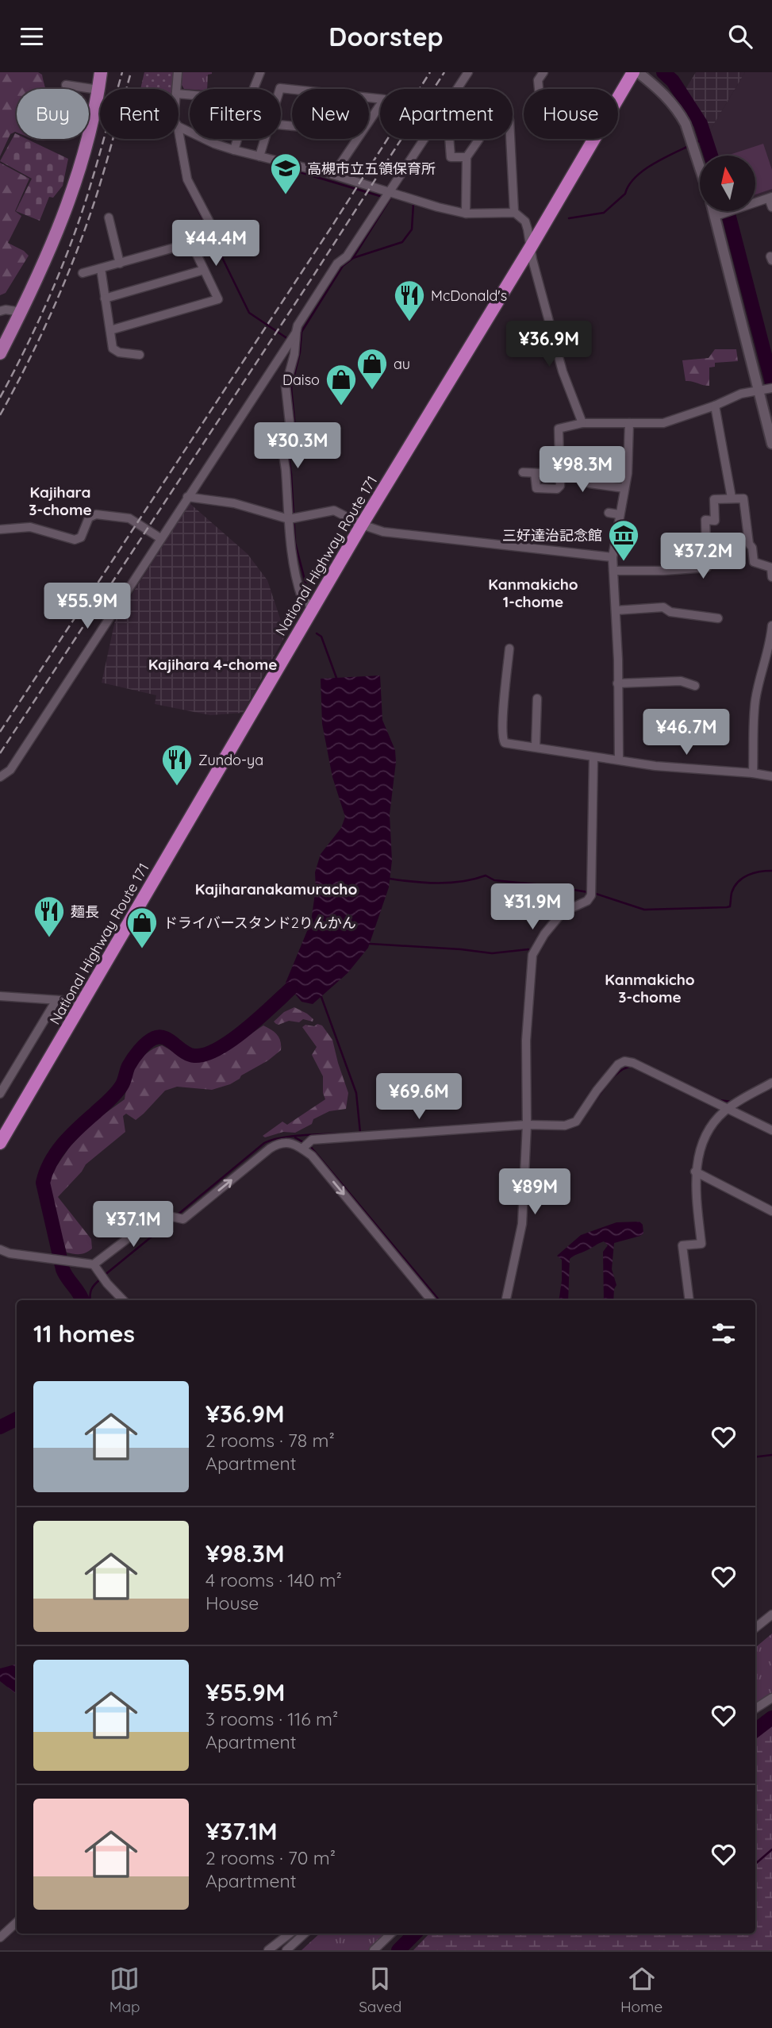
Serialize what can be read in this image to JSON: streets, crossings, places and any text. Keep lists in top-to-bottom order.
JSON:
{
  "streets": {
    "highway": ["National Highway Route 171"]
  },
  "districts": [
    "Kajihara 3-chome",
    "Kanmakicho 1-chome",
    "Kajihara 4-chome",
    "Kajiharanakamuracho",
    "Kanmakicho 3-chome"
  ],
  "places": {
    "school or university": ["高槻市立五領保育所"],
    "restaurant": ["McDonald's", "Zundo-ya", "麺長"],
    "shop": ["au", "Daiso", "ドライバースタンド2りんかん"],
    "museum": ["三好達治記念館"]
  },
  "north": "top",
  "page": {
    "header": "Doorstep",
    "chip": [
      "Buy",
      "Rent",
      "Filters",
      "New",
      "Apartment",
      "House"
    ],
    "price": [
      "¥44.4M",
      "¥36.9M",
      "¥30.3M",
      "¥98.3M",
      "¥37.2M",
      "¥55.9M",
      "¥46.7M",
      "¥31.9M",
      "¥69.6M",
      "¥89M",
      "¥37.1M"
    ],
    "heading": "11 homes",
    "list": [
      {
        "name": "¥36.9M",
        "note": "2 rooms · 78 m² · Apartment"
      },
      {
        "name": "¥98.3M",
        "note": "4 rooms · 140 m² · House"
      },
      {
        "name": "¥55.9M",
        "note": "3 rooms · 116 m² · Apartment"
      },
      {
        "name": "¥37.1M",
        "note": "2 rooms · 70 m² · Apartment"
      }
    ],
    "tabs": ["Map", "Saved", "Home"]
  }
}
